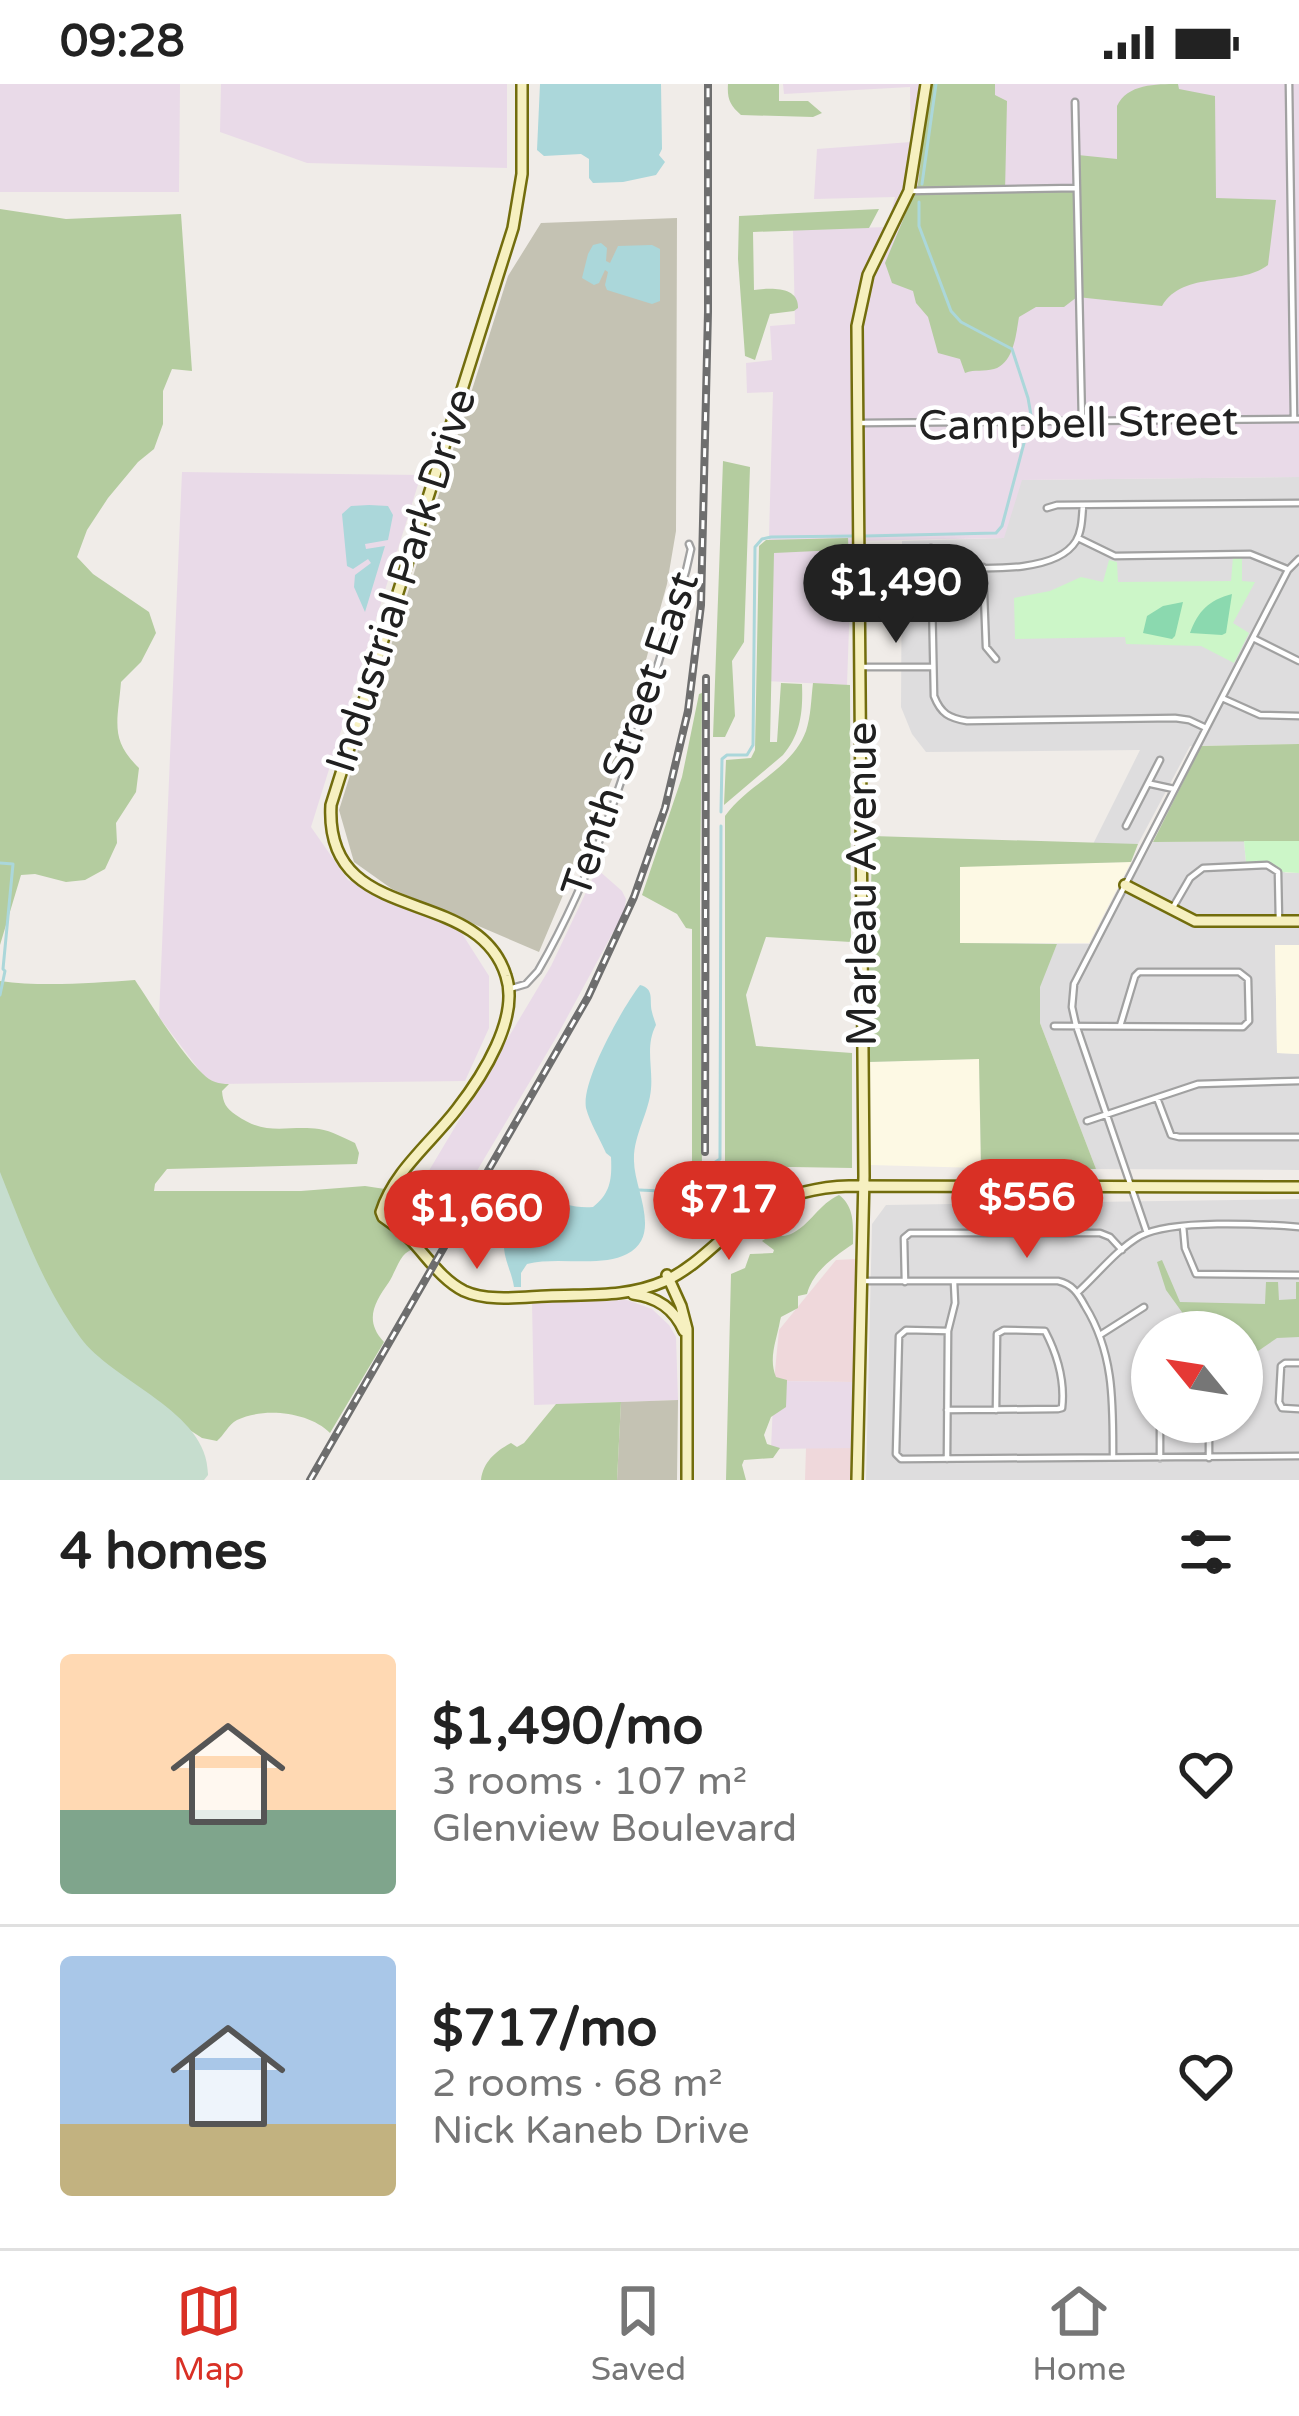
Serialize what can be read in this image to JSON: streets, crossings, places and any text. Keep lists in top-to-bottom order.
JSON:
{
  "streets": {
    "street": [
      "Campbell Street",
      "Industrial Park Drive",
      "Tenth Street East",
      "Marleau Avenue"
    ]
  },
  "crossings": [
    ["Campbell Street", "Marleau Avenue"],
    ["Industrial Park Drive", "Tenth Street East"]
  ],
  "north": "top left",
  "page": {
    "status": "09:28",
    "price": [
      "$1,490",
      "$556",
      "$717",
      "$1,660"
    ],
    "heading": "4 homes",
    "list": [
      {
        "name": "$1,490/mo",
        "note": "3 rooms · 107 m² · Glenview Boulevard"
      },
      {
        "name": "$717/mo",
        "note": "2 rooms · 68 m² · Nick Kaneb Drive"
      }
    ],
    "tabs": ["Map", "Saved", "Home"]
  }
}
